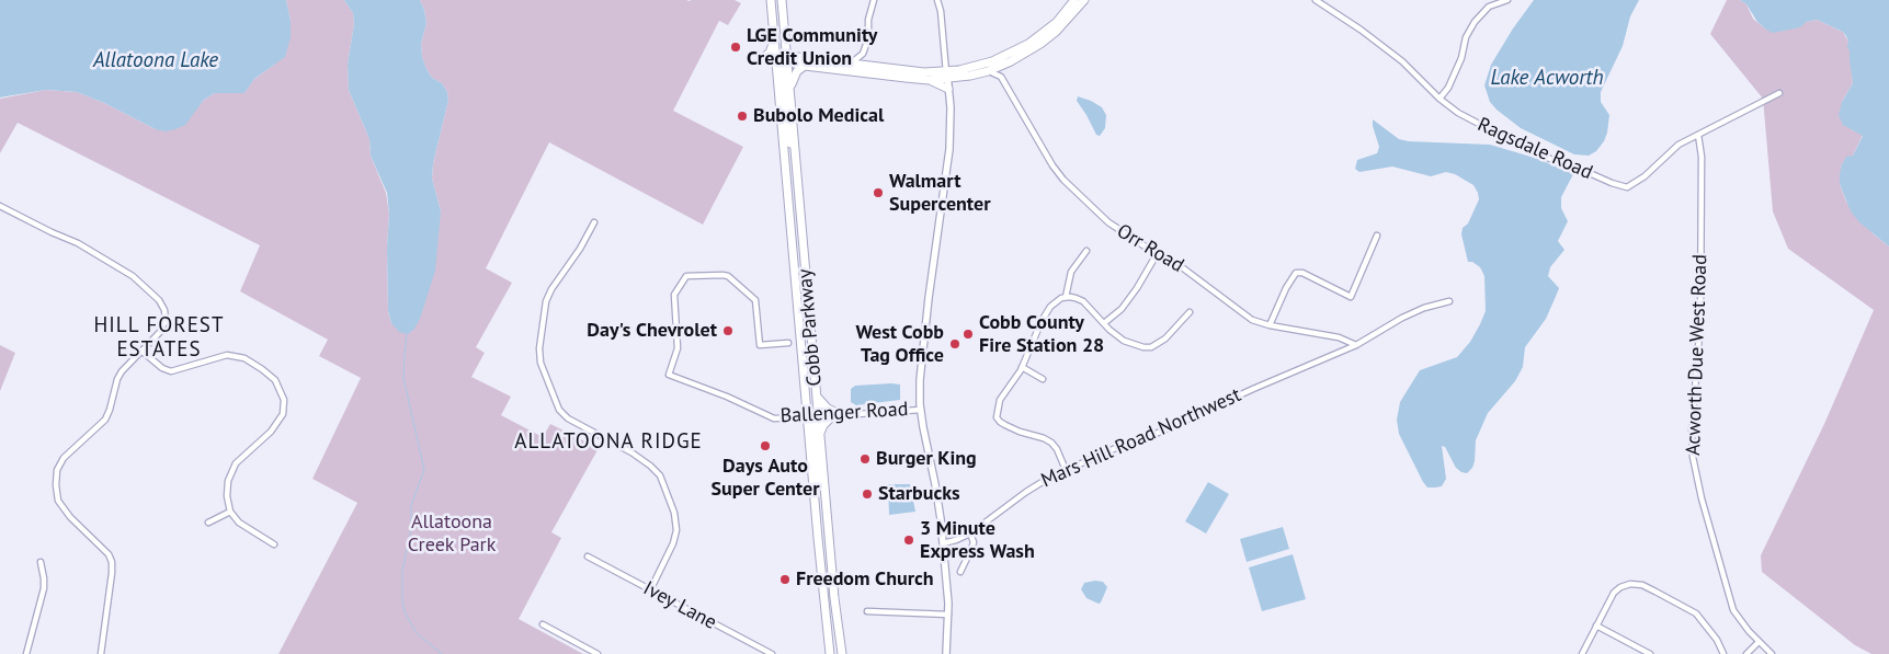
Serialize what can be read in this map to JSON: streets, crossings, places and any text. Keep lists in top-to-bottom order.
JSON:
{
  "streets": {
    "main road": ["Cobb Parkway"],
    "street": [
      "Ragsdale Road",
      "Orr Road",
      "Acworth Due West Road",
      "Ballenger Road",
      "Mars Hill Road Northwest",
      "Ivey Lane"
    ]
  },
  "crossings": [
    ["Ragsdale Road", "Acworth Due West Road"],
    ["Orr Road", "Mars Hill Road Northwest"],
    ["Cobb Parkway", "Ballenger Road"]
  ],
  "districts": ["HILL FOREST ESTATES", "ALLATOONA RIDGE"],
  "water": ["Allatoona Lake", "Lake Acworth"],
  "parks": ["Allatoona Creek Park"],
  "places": [
    "LGE Community Credit Union",
    "Bubolo Medical",
    "Walmart Supercenter",
    "Day's Chevrolet",
    "Cobb County Fire Station 28",
    "West Cobb Tag Office",
    "Days Auto Super Center",
    "Burger King",
    "Starbucks",
    "3 Minute Express Wash",
    "Freedom Church"
  ]
}
